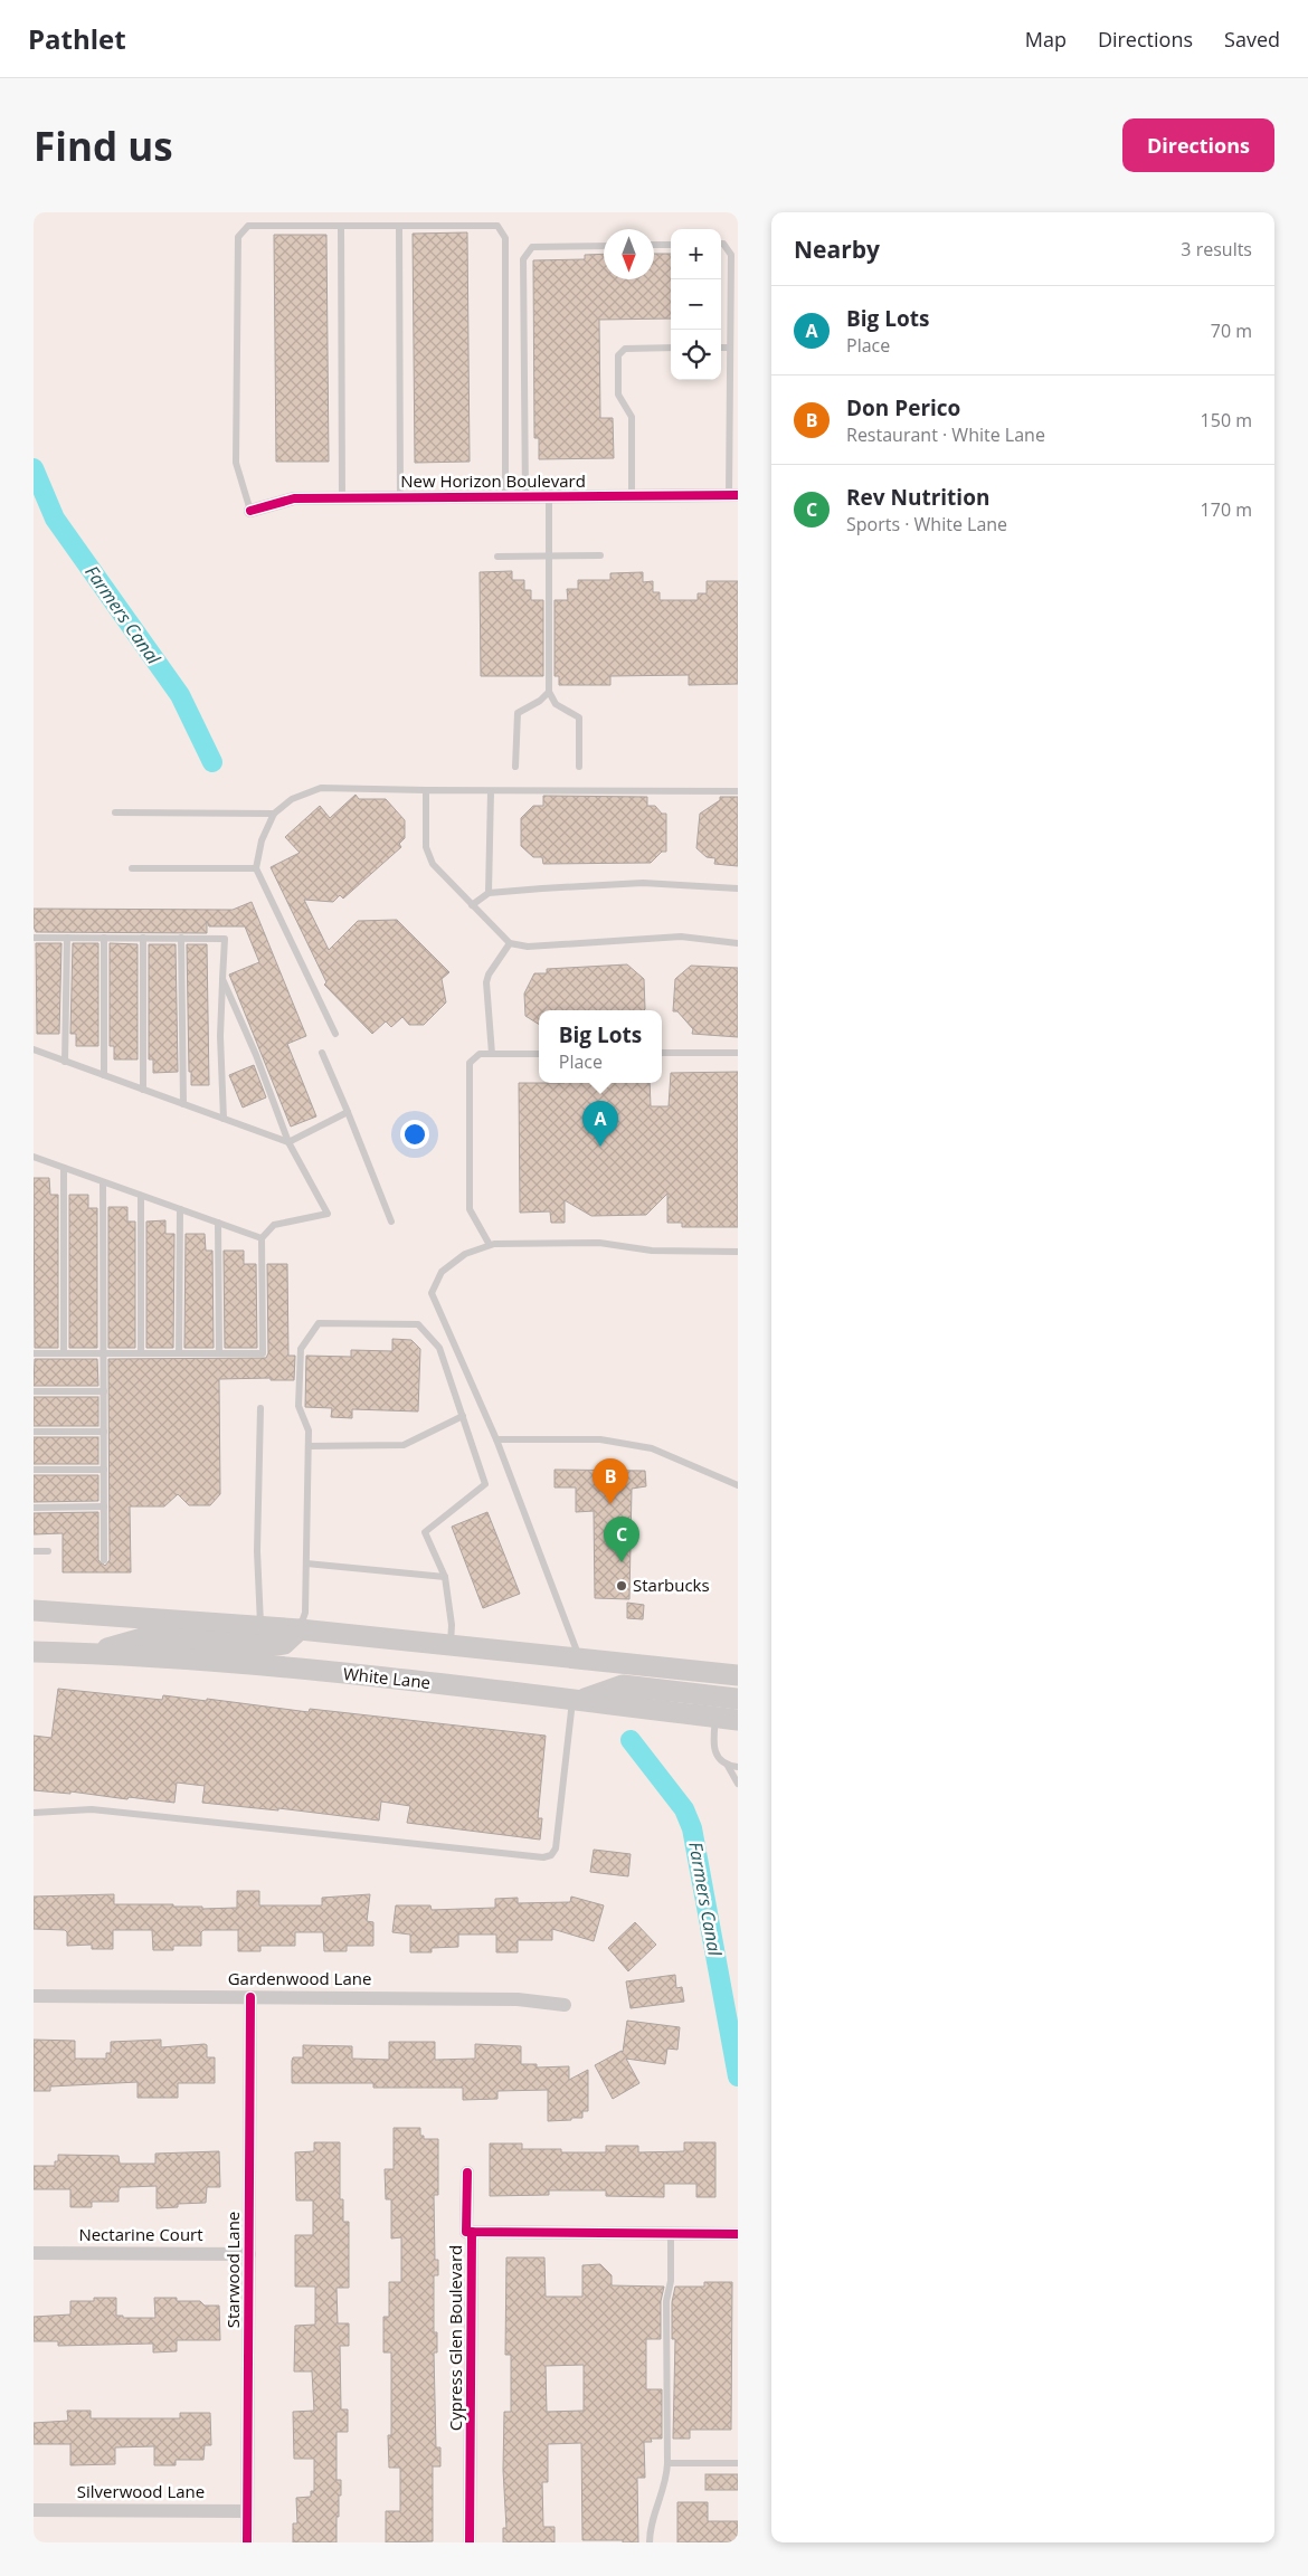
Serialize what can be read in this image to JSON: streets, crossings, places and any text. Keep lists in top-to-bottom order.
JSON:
{
  "streets": {
    "main road": ["White Lane"],
    "street": [
      "New Horizon Boulevard",
      "Gardenwood Lane",
      "Nectarine Court",
      "Starwood Lane",
      "Cypress Glen Boulevard",
      "Silverwood Lane"
    ]
  },
  "crossings": [
    ["Gardenwood Lane", "Starwood Lane"],
    ["Nectarine Court", "Starwood Lane"],
    ["Starwood Lane", "Silverwood Lane"]
  ],
  "water": ["Farmers Canal"],
  "places": ["Starbucks"],
  "north": "bottom",
  "page": {
    "header": "Pathlet",
    "nav": ["Map", "Directions", "Saved"],
    "buttons": "Directions",
    "title": "Find us",
    "heading": ["Nearby", "3 results"],
    "map_buttons": ["+", "−"],
    "list": [
      {
        "mark": "A",
        "name": "Big Lots",
        "note": "Place",
        "value": "70 m"
      },
      {
        "mark": "B",
        "name": "Don Perico",
        "note": "Restaurant · White Lane",
        "value": "150 m"
      },
      {
        "mark": "C",
        "name": "Rev Nutrition",
        "note": "Sports · White Lane",
        "value": "170 m"
      }
    ],
    "popup": ["Big Lots", "Place"],
    "pins": ["A", "B", "C"]
  }
}
